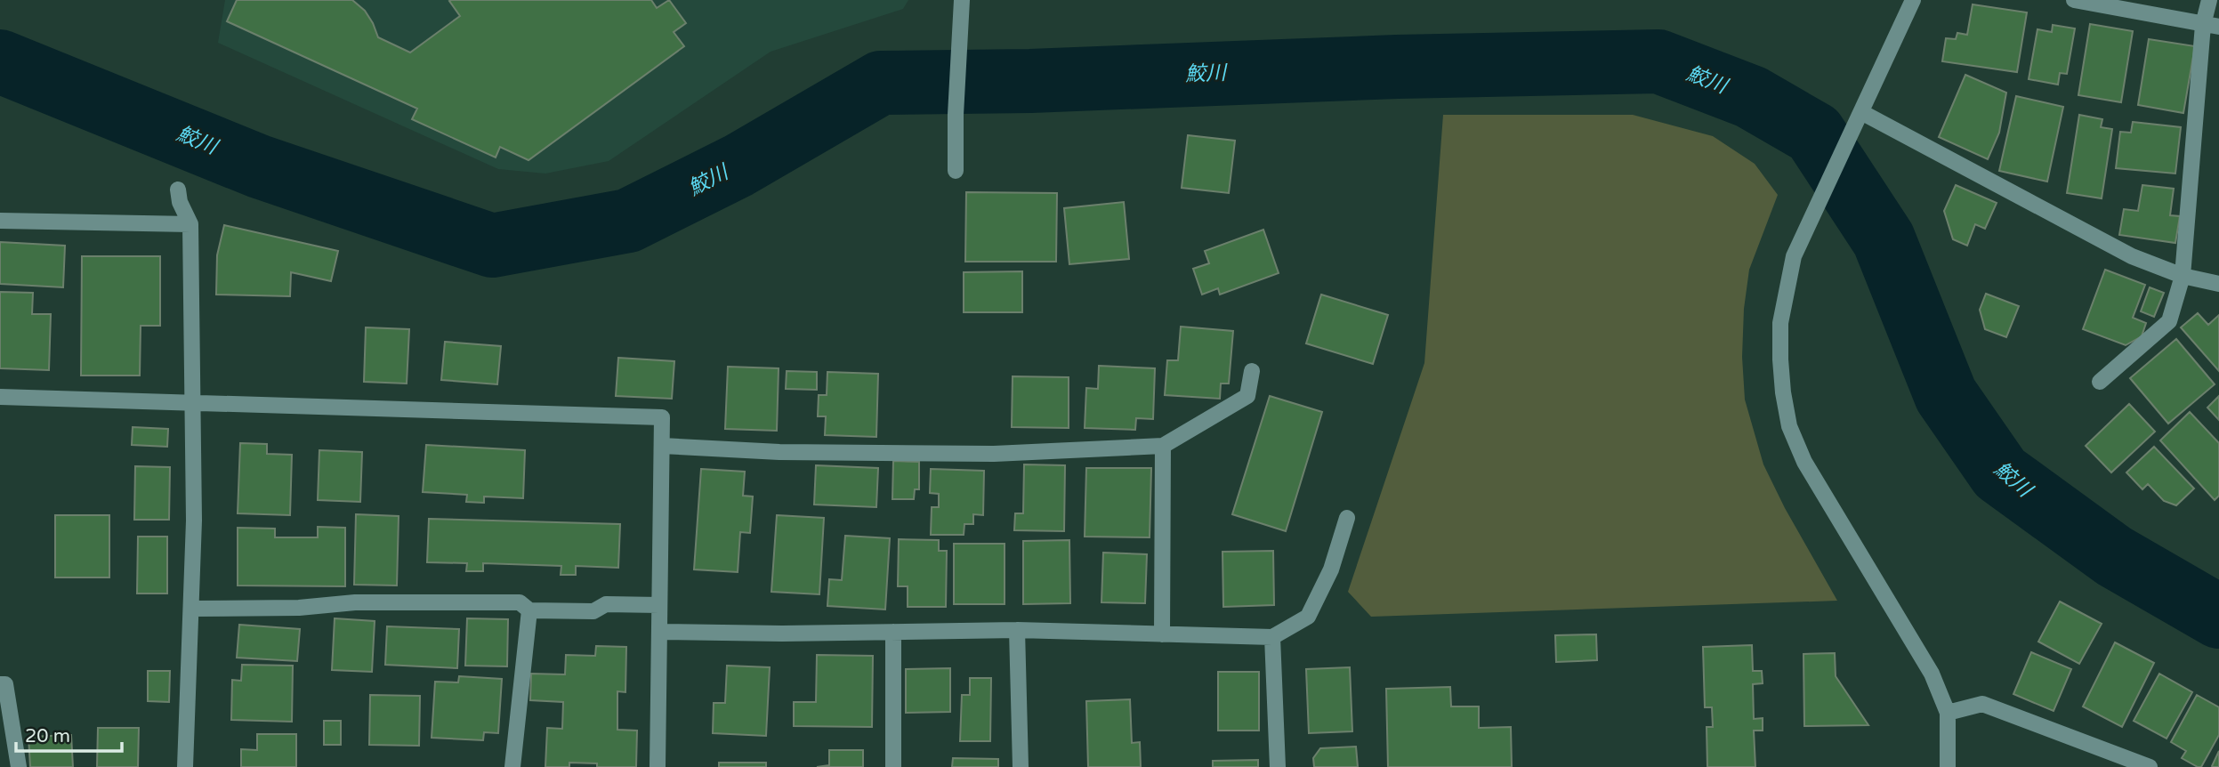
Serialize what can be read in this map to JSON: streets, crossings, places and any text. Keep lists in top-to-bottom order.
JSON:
{
  "water": ["鮫川"],
  "scale_bar": "20 m"
}
